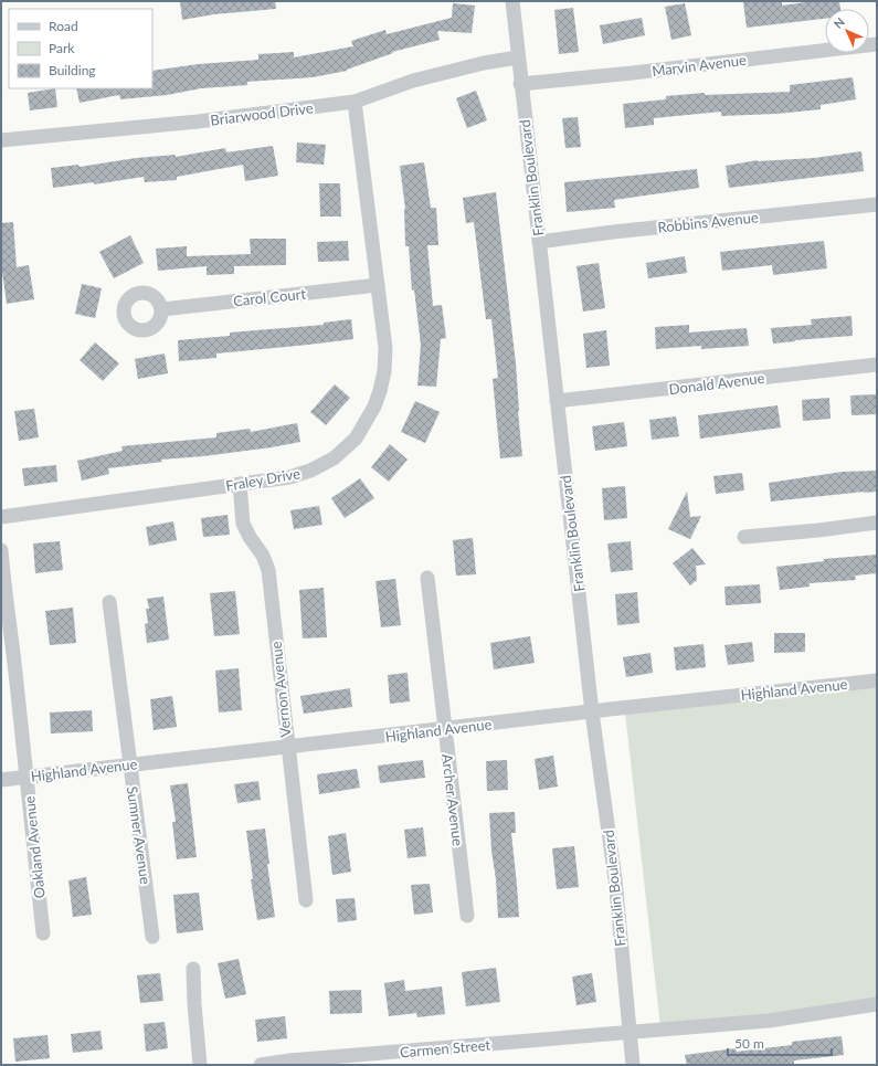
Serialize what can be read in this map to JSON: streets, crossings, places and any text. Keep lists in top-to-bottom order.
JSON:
{
  "streets": {
    "street": [
      "Marvin Avenue",
      "Briarwood Drive",
      "Franklin Boulevard",
      "Robbins Avenue",
      "Carol Court",
      "Donald Avenue",
      "Fraley Drive",
      "Vernon Avenue",
      "Highland Avenue",
      "Archer Avenue",
      "Sumner Avenue",
      "Oakland Avenue",
      "Carmen Street"
    ]
  },
  "crossings": [
    ["Marvin Avenue", "Franklin Boulevard"],
    ["Briarwood Drive", "Franklin Boulevard"],
    ["Briarwood Drive", "Fraley Drive"],
    ["Franklin Boulevard", "Robbins Avenue"],
    ["Franklin Boulevard", "Donald Avenue"],
    ["Franklin Boulevard", "Highland Avenue"],
    ["Franklin Boulevard", "Carmen Street"],
    ["Carol Court", "Fraley Drive"],
    ["Fraley Drive", "Vernon Avenue"],
    ["Vernon Avenue", "Highland Avenue"],
    ["Highland Avenue", "Archer Avenue"],
    ["Highland Avenue", "Sumner Avenue"],
    ["Highland Avenue", "Oakland Avenue"]
  ],
  "legend": ["Road", "Park", "Building"],
  "scale_bar": "50 m",
  "north": "top left"
}
